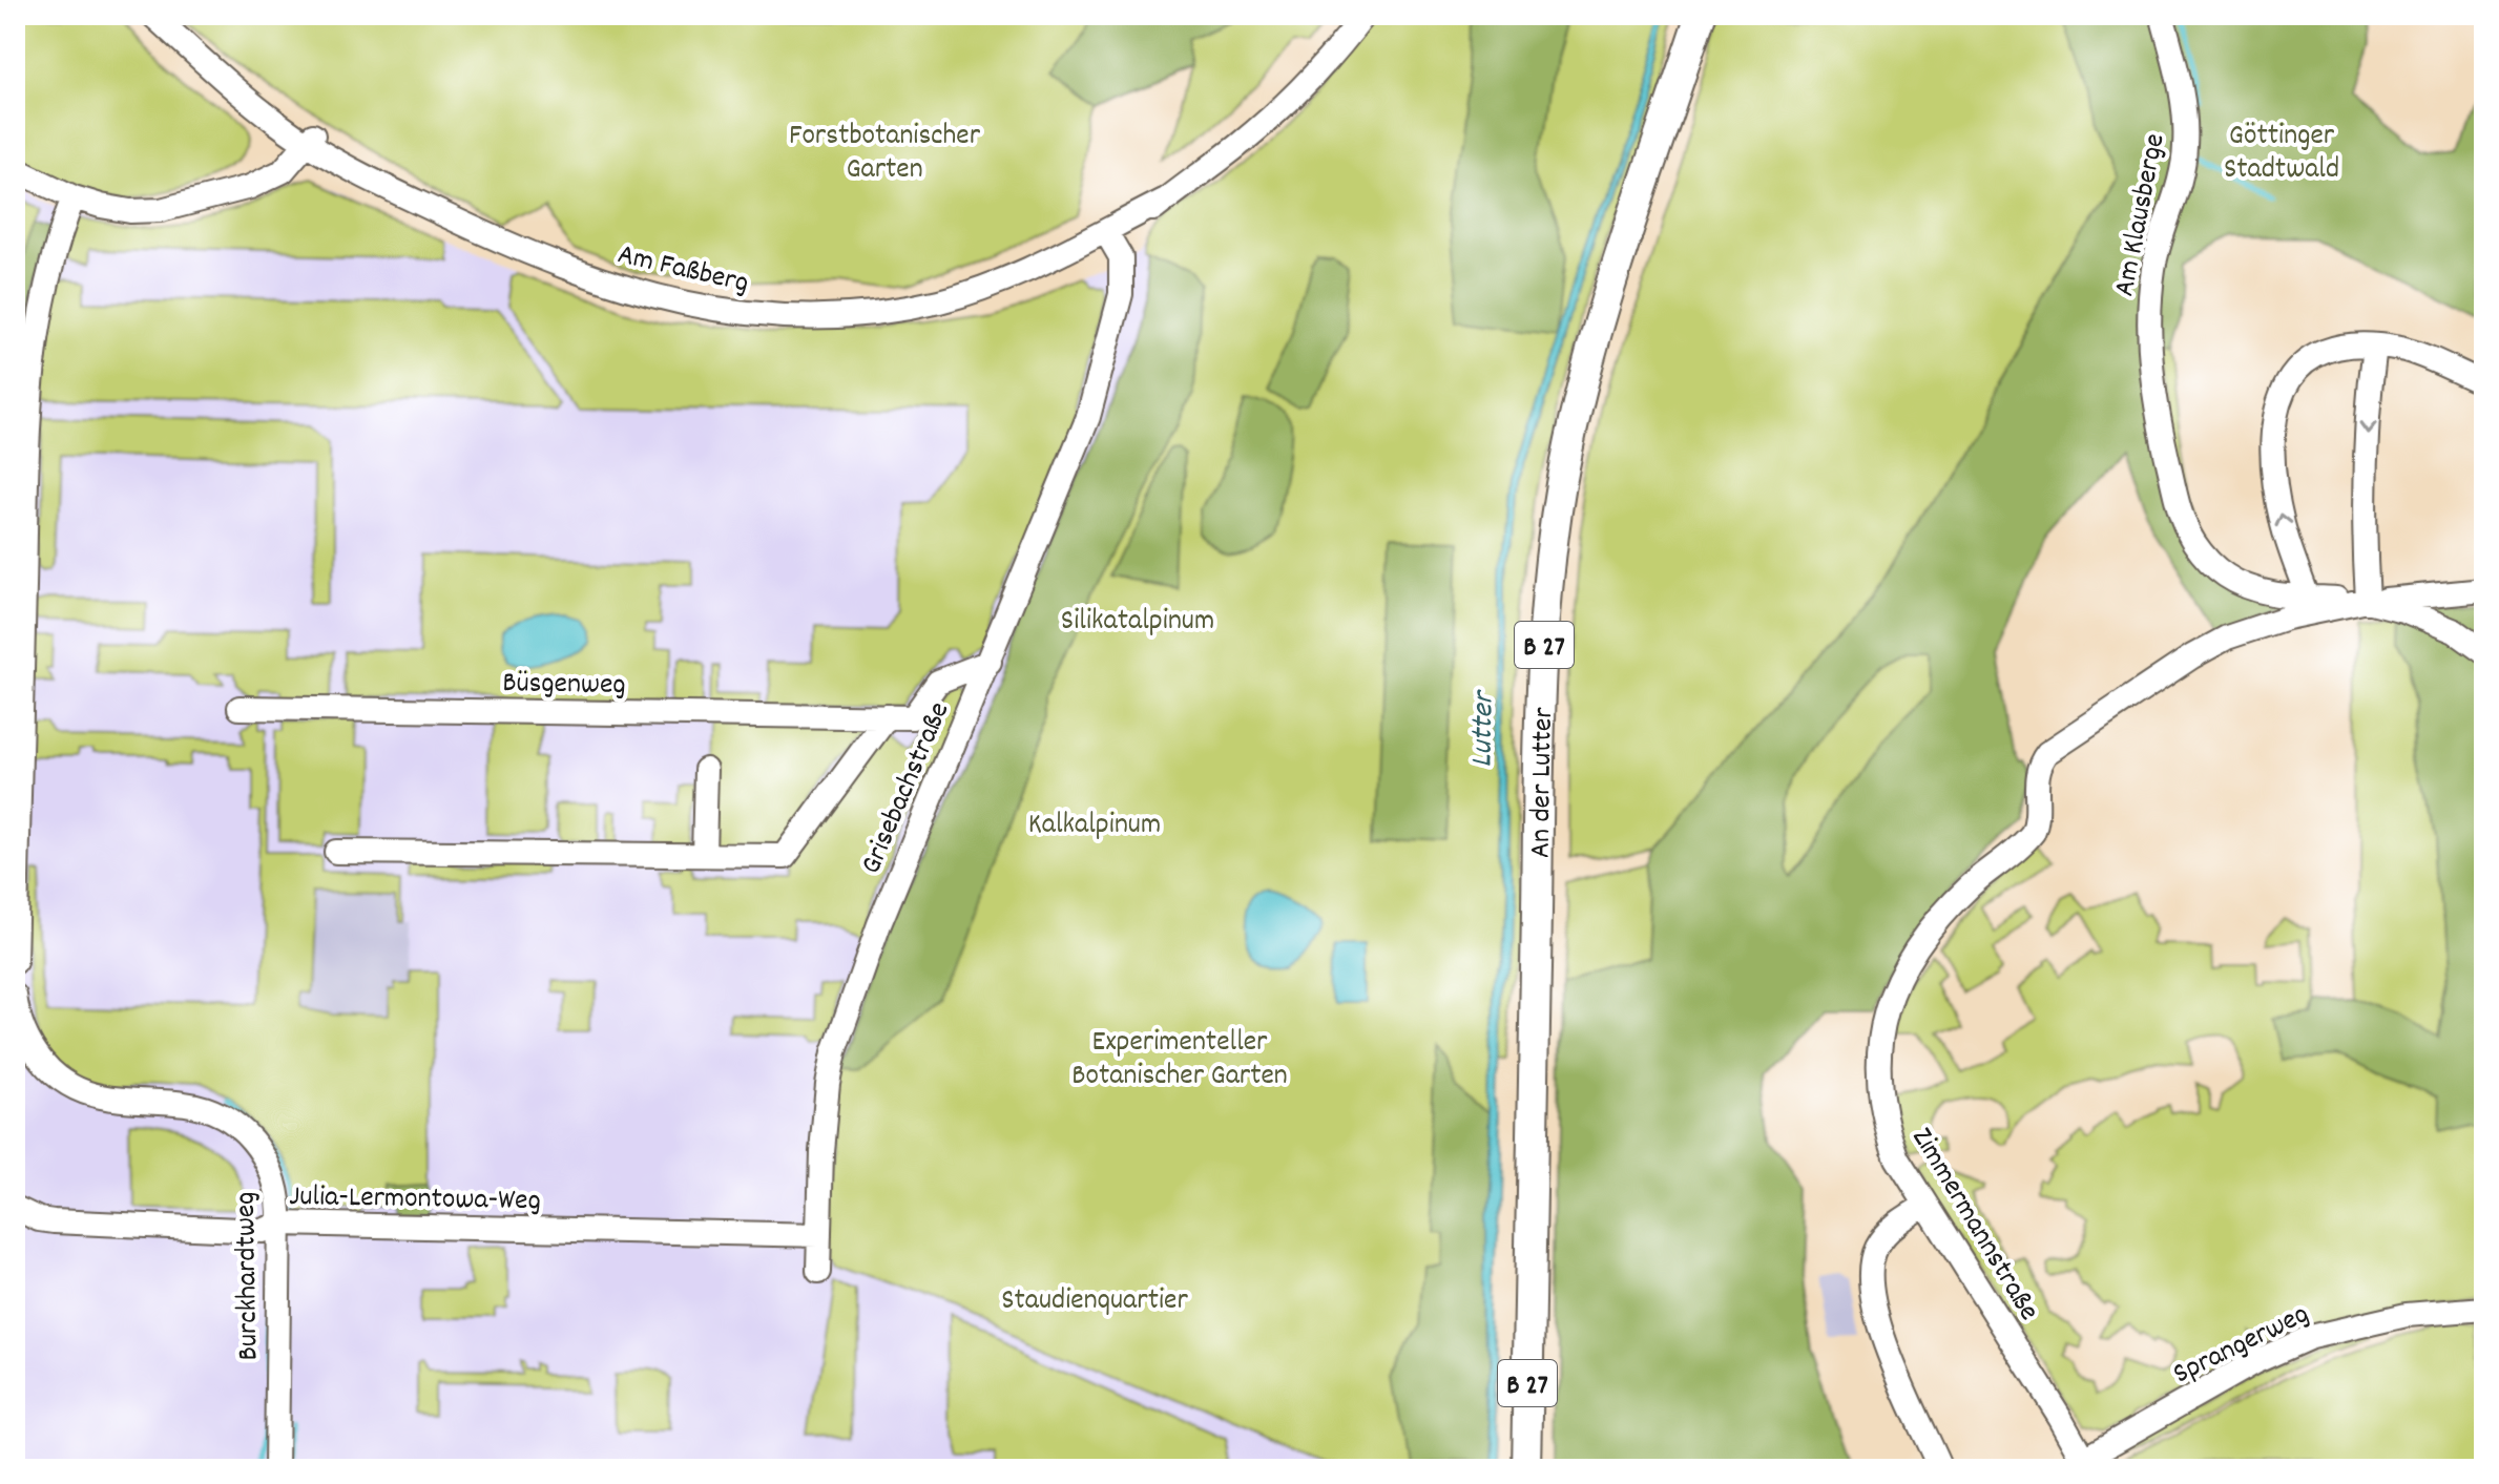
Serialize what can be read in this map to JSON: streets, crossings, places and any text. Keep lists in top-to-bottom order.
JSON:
{
  "streets": {
    "main road": ["B 27", "An der Lutter"],
    "street": [
      "Am Klausberge",
      "Am Faßberg",
      "Büsgenweg",
      "Grisebachstraße",
      "Julia-Lermontowa-Weg",
      "Zimmermannstraße",
      "Burckhardtweg",
      "Sprangerweg"
    ]
  },
  "crossings": [
    ["Am Klausberge", "Zimmermannstraße"],
    ["Am Faßberg", "Grisebachstraße"],
    ["Büsgenweg", "Grisebachstraße"],
    ["Grisebachstraße", "Julia-Lermontowa-Weg"],
    ["Julia-Lermontowa-Weg", "Burckhardtweg"],
    ["Zimmermannstraße", "Sprangerweg"]
  ],
  "water": ["Lutter"],
  "parks": [
    "Forstbotanischer Garten",
    "Göttinger Stadtwald",
    "Silikatalpinum",
    "Kalkalpinum",
    "Experimenteller Botanischer Garten",
    "Staudienquartier"
  ]
}
